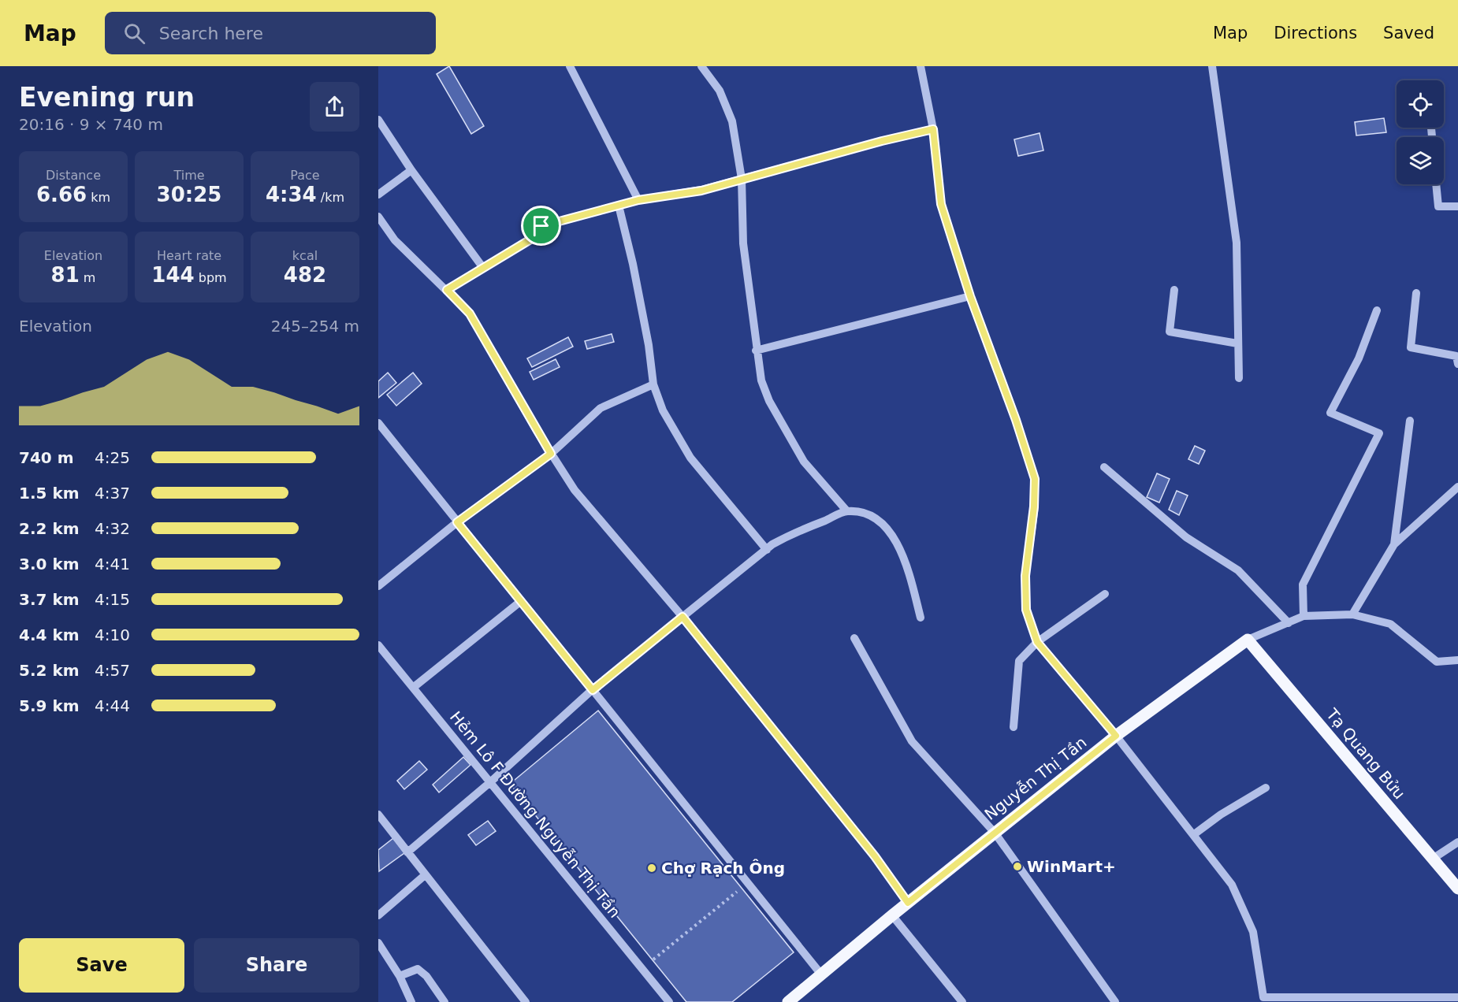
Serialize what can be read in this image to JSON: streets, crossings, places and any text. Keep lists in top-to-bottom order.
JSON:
{
  "streets": {
    "main road": ["Tạ Quang Bửu", "Nguyễn Thị Tần"],
    "street": ["Hẻm Lô F Đường Nguyễn Thị Tần"]
  },
  "crossings": [
    ["Tạ Quang Bửu", "Nguyễn Thị Tần"]
  ],
  "places": ["WinMart+", "Chợ Rạch Ông"],
  "page": {
    "header": "Map",
    "search": "Search here",
    "nav": ["Map", "Directions", "Saved"],
    "heading": ["Evening run", "20:16 · 9 × 740 m"],
    "stats": [
      ["Distance", "6.66 km"],
      ["Time", "30:25"],
      ["Pace", "4:34 /km"],
      ["Elevation", "81 m"],
      ["Heart rate", "144 bpm"],
      ["kcal", "482"]
    ],
    "chart": ["Elevation", "245–254 m"],
    "list": [
      {
        "name": "740 m",
        "note": "4:25"
      },
      {
        "name": "1.5 km",
        "note": "4:37"
      },
      {
        "name": "2.2 km",
        "note": "4:32"
      },
      {
        "name": "3.0 km",
        "note": "4:41"
      },
      {
        "name": "3.7 km",
        "note": "4:15"
      },
      {
        "name": "4.4 km",
        "note": "4:10"
      },
      {
        "name": "5.2 km",
        "note": "4:57"
      },
      {
        "name": "5.9 km",
        "note": "4:44"
      }
    ],
    "buttons": ["Save", "Share"]
  }
}
